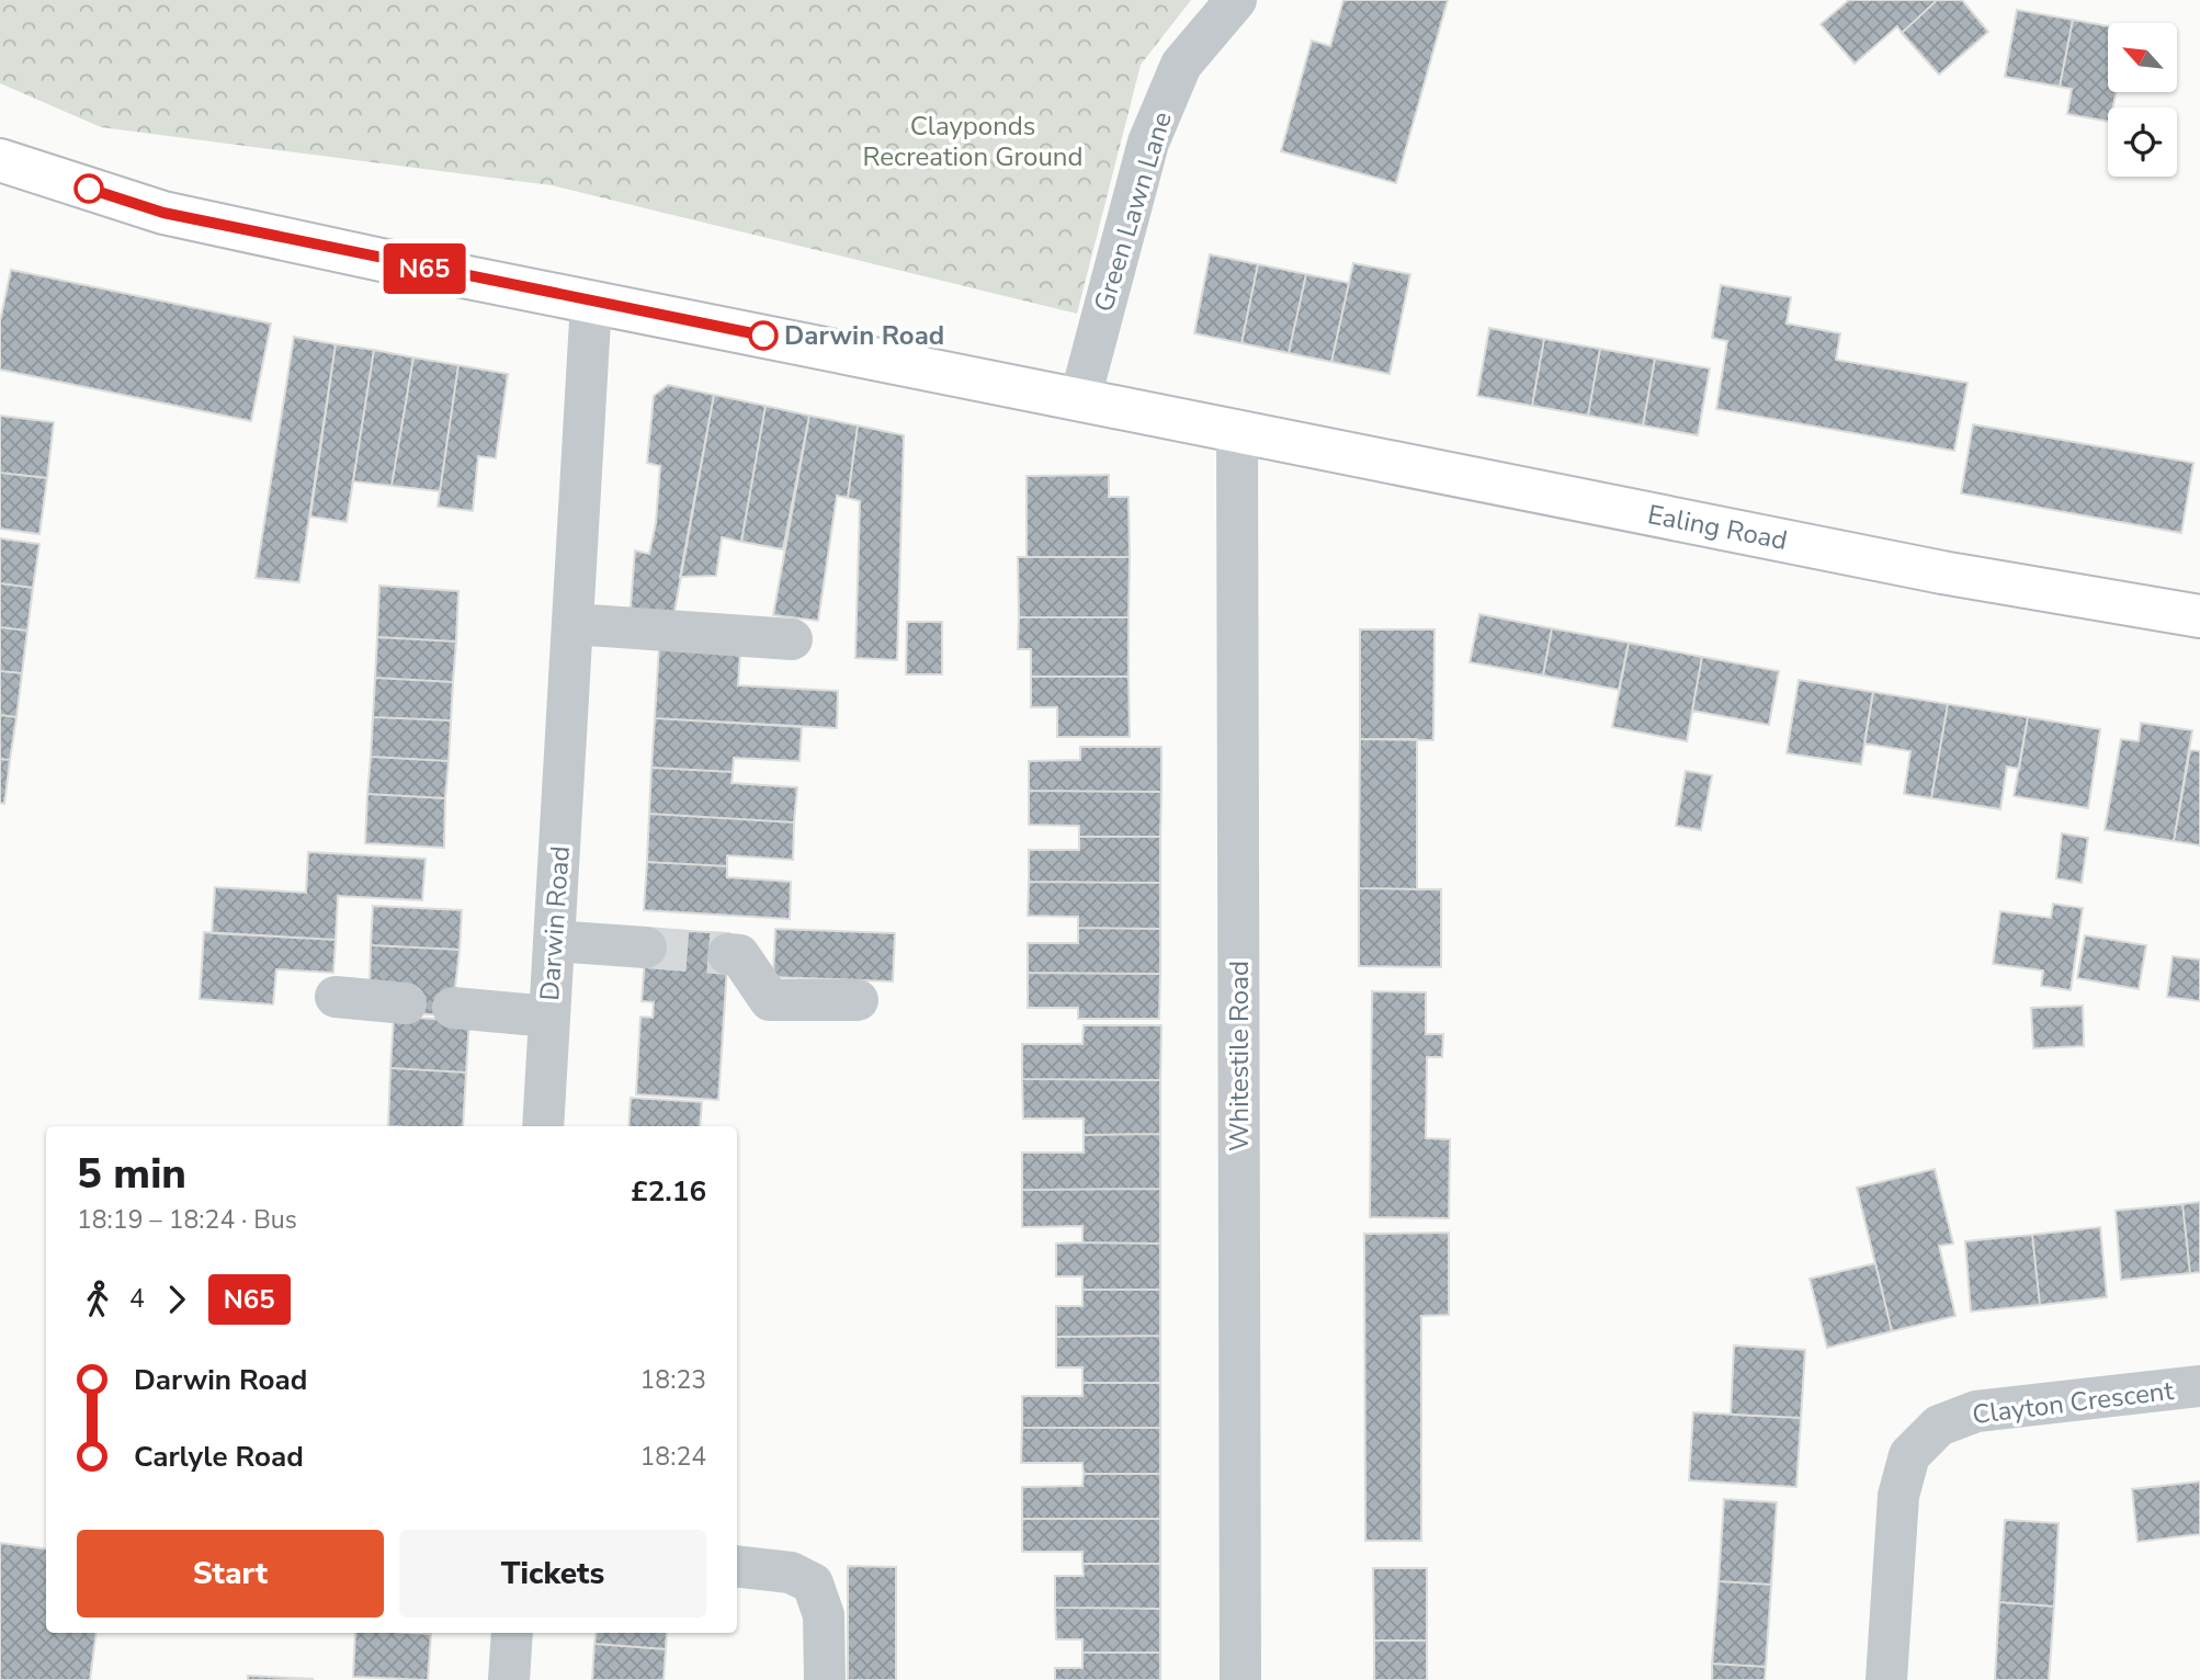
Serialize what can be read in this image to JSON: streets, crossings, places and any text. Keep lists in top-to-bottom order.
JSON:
{
  "streets": {
    "main road": ["Ealing Road"],
    "street": [
      "Green Lawn Lane",
      "Darwin Road",
      "Whitestile Road",
      "Clayton Crescent"
    ]
  },
  "crossings": [
    ["Green Lawn Lane", "Ealing Road"],
    ["Ealing Road", "Darwin Road"],
    ["Ealing Road", "Whitestile Road"]
  ],
  "parks": ["Clayponds Recreation Ground"],
  "places": ["Darwin Road"],
  "lines": ["bus line N65"],
  "north": "top left",
  "page": {
    "on_map": "N65",
    "heading": ["5 min", "18:19 – 18:24 · Bus", "£2.16"],
    "legs": ["4", "N65"],
    "list": [
      {
        "name": "Darwin Road",
        "value": "18:23"
      },
      {
        "name": "Carlyle Road",
        "value": "18:24"
      }
    ],
    "buttons": ["Start", "Tickets"]
  }
}
